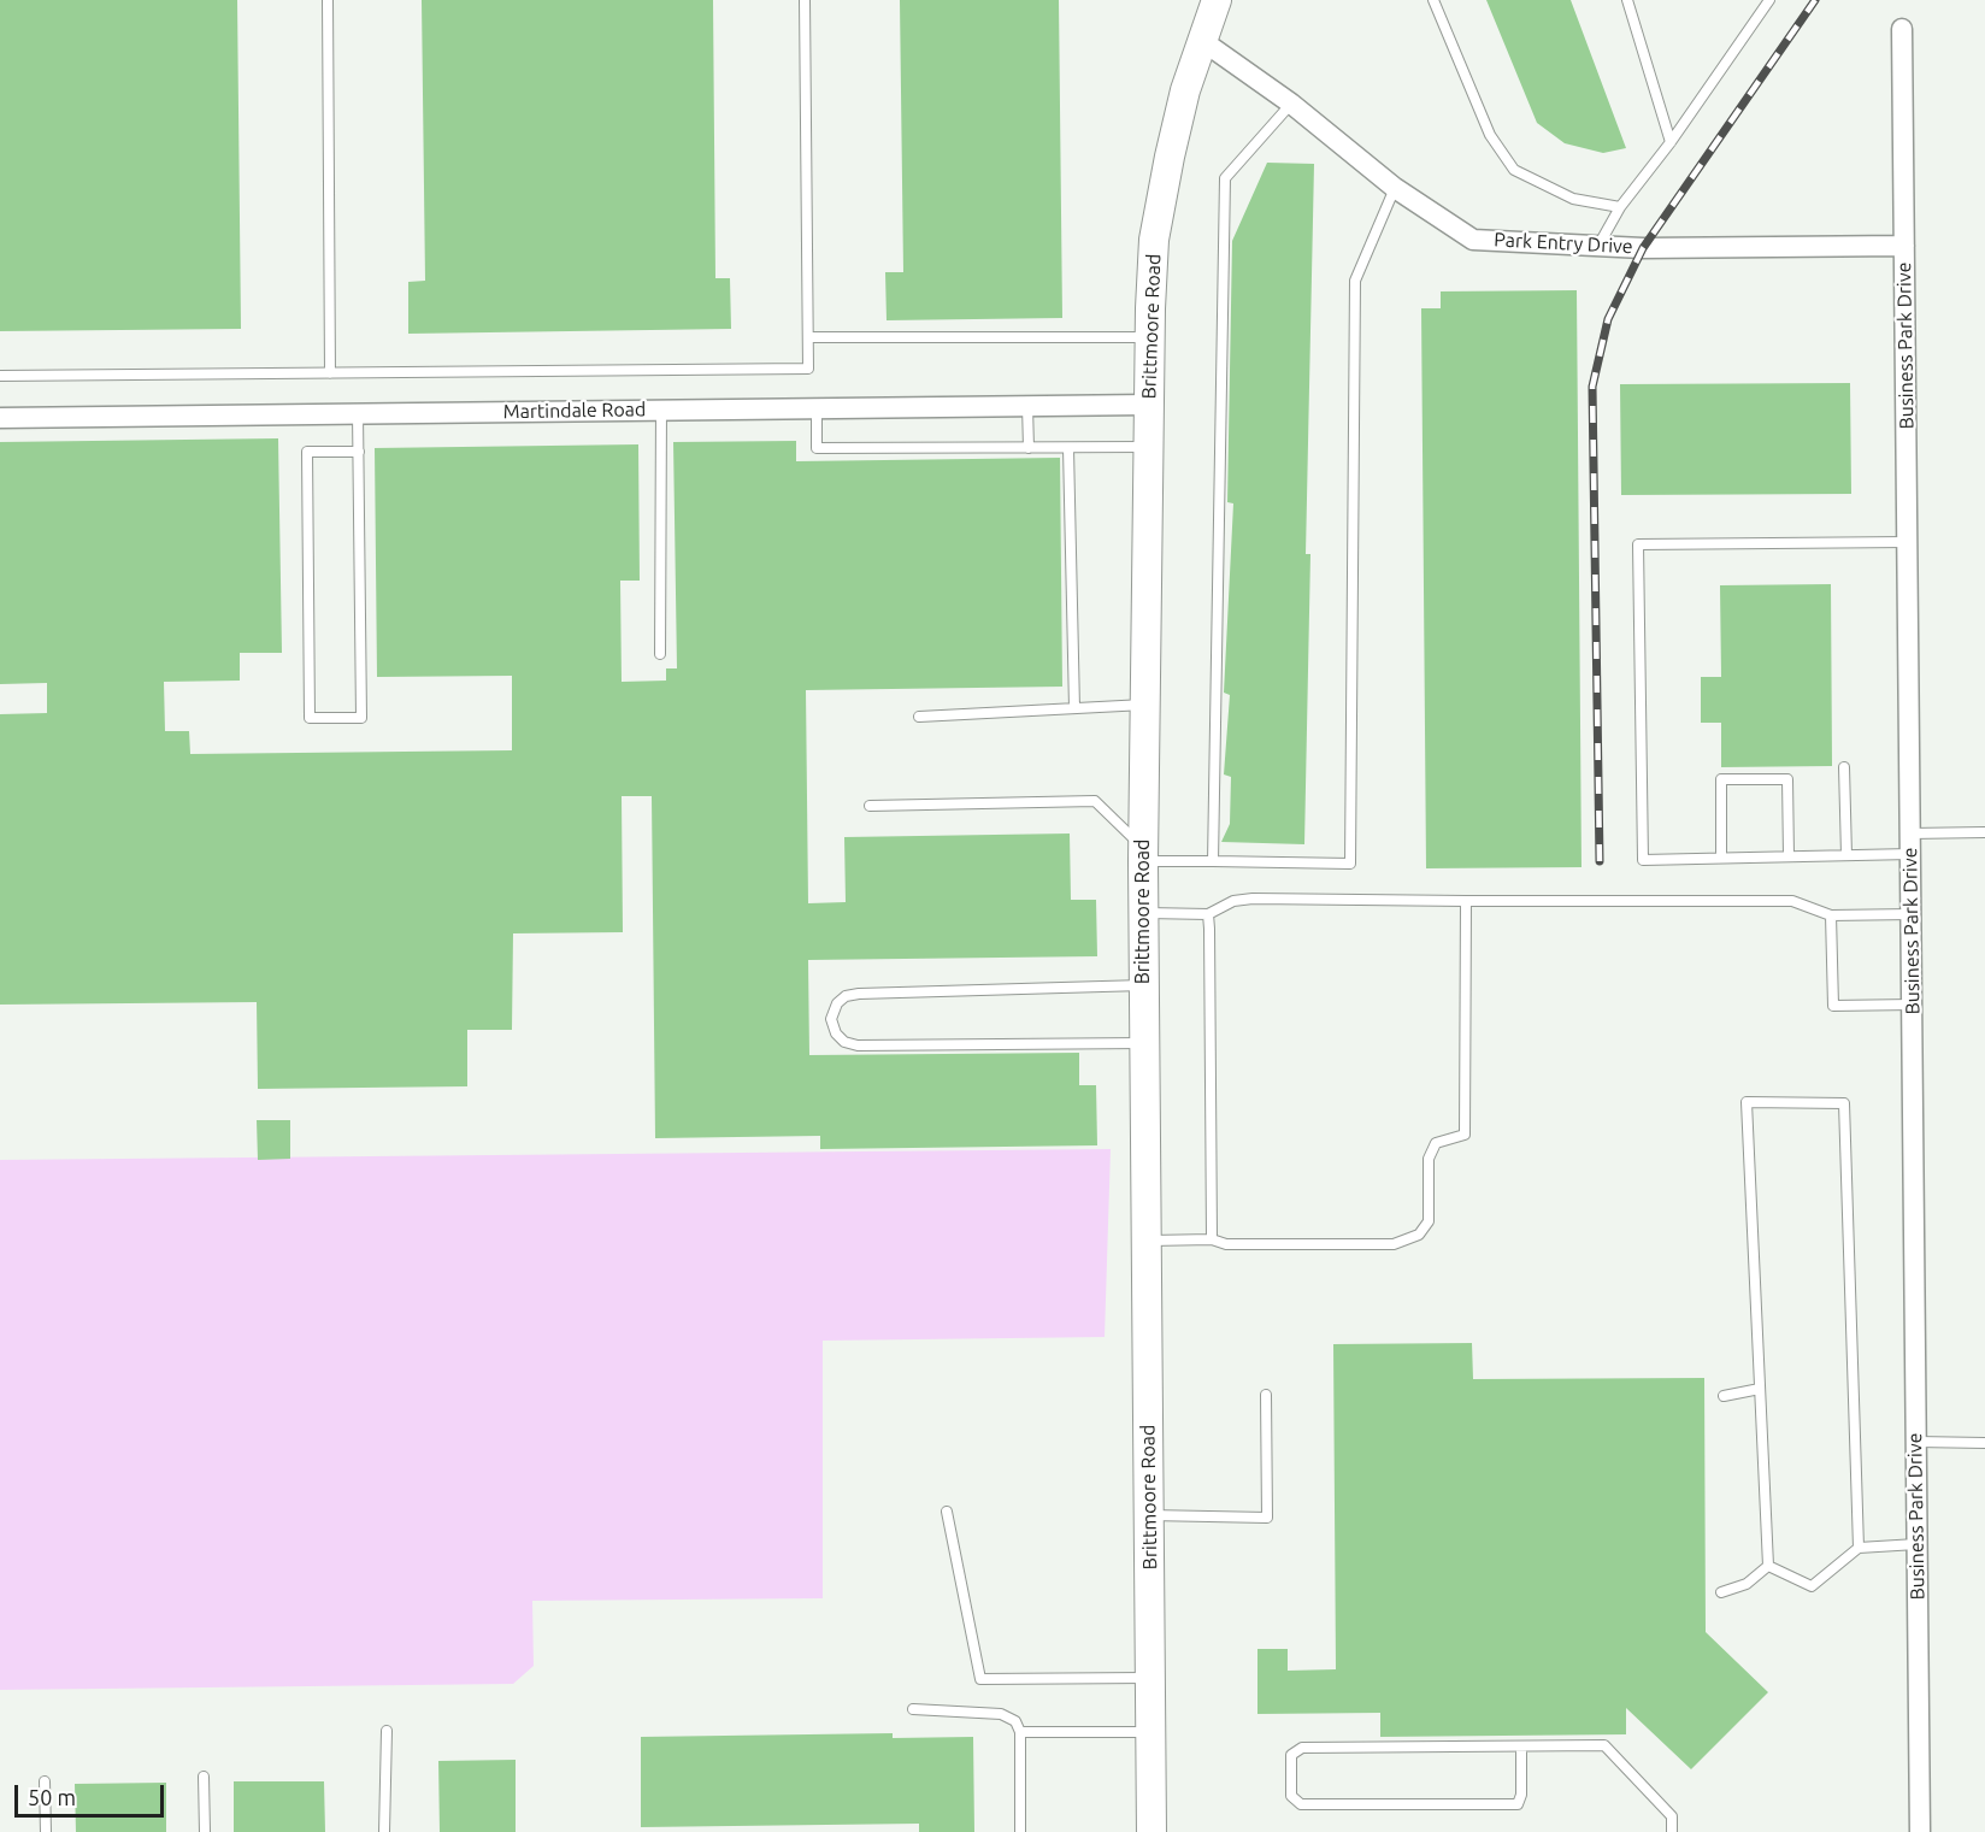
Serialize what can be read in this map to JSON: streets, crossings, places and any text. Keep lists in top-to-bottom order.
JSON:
{
  "streets": {
    "main road": ["Brittmoore Road"],
    "street": ["Park Entry Drive", "Business Park Drive", "Martindale Road"]
  },
  "crossings": [
    ["Park Entry Drive", "Brittmoore Road"],
    ["Park Entry Drive", "Business Park Drive"],
    ["Brittmoore Road", "Martindale Road"]
  ],
  "scale_bar": "50 m"
}
